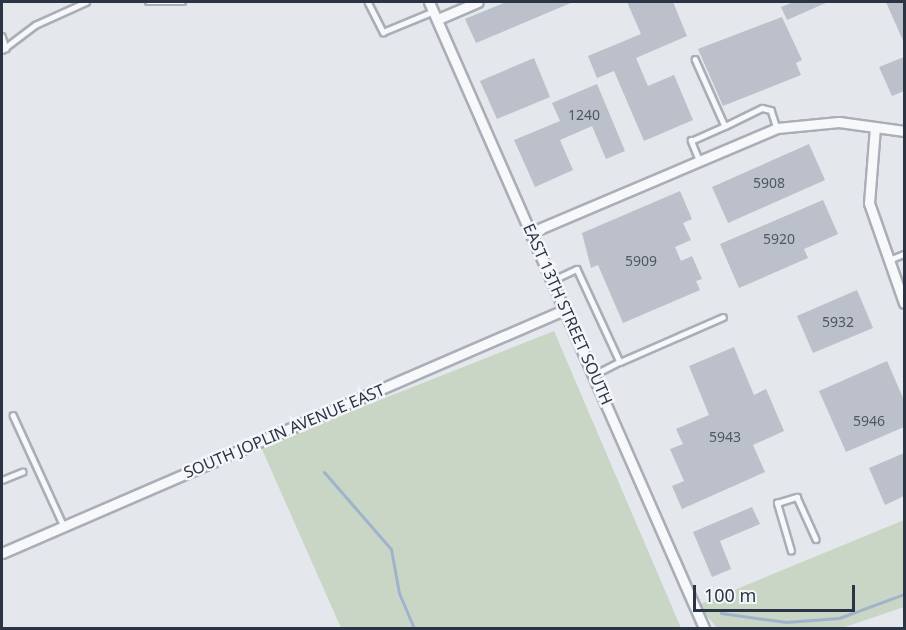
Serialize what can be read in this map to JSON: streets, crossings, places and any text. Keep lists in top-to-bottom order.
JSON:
{
  "streets": {
    "street": ["EAST 13TH STREET SOUTH", "SOUTH JOPLIN AVENUE EAST"]
  },
  "crossings": [
    ["EAST 13TH STREET SOUTH", "SOUTH JOPLIN AVENUE EAST"]
  ],
  "house_numbers": [
    "1240",
    "5908",
    "5920",
    "5909",
    "5932",
    "5946",
    "5943"
  ],
  "scale_bar": "100 m"
}
